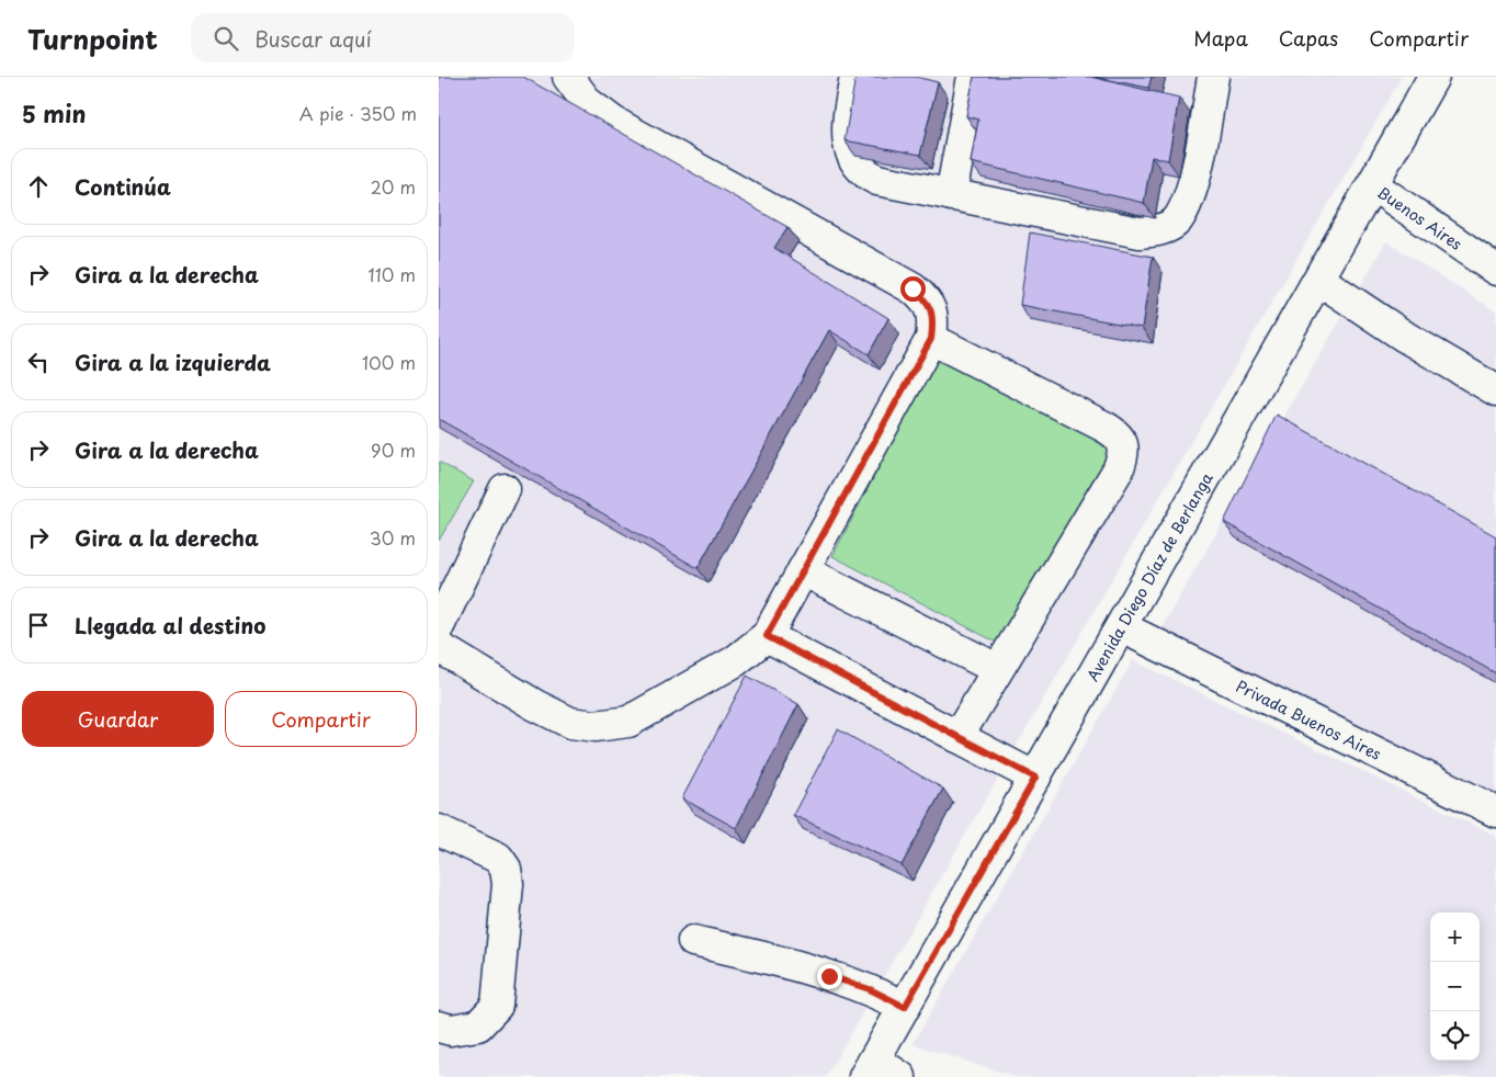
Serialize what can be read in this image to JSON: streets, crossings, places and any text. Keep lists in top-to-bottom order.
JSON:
{
  "streets": {
    "street": ["Buenos Aires", "Avenida Diego Díaz de Berlanga", "Privada Buenos Aires"]
  },
  "crossings": [
    ["Buenos Aires", "Avenida Diego Díaz de Berlanga"],
    ["Avenida Diego Díaz de Berlanga", "Privada Buenos Aires"]
  ],
  "page": {
    "header": "Turnpoint",
    "search": "Buscar aquí",
    "nav": ["Mapa", "Capas", "Compartir"],
    "heading": ["5 min", "A pie · 350 m"],
    "list": [
      ["Continúa", "20 m"],
      ["Gira a la derecha", "110 m"],
      ["Gira a la izquierda", "100 m"],
      ["Gira a la derecha", "90 m"],
      ["Gira a la derecha", "30 m"],
      "Llegada al destino"
    ],
    "buttons": ["Guardar", "Compartir"],
    "map_buttons": ["+", "−"]
  }
}
